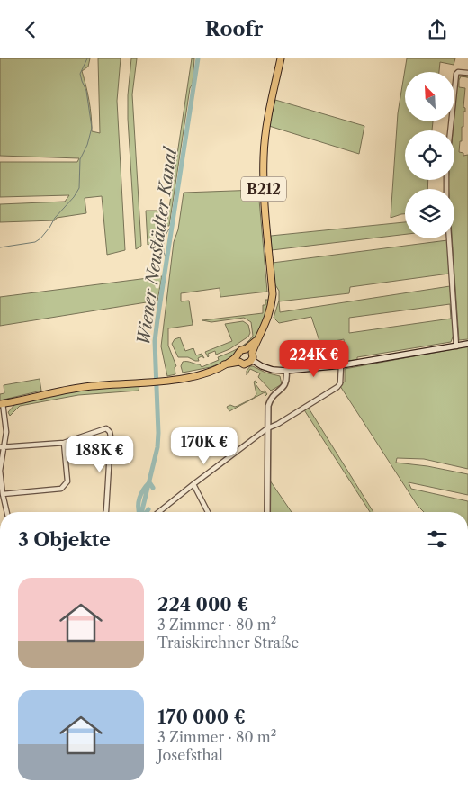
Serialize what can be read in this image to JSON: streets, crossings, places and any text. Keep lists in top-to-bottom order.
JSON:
{
  "streets": {
    "main road": ["B212"]
  },
  "water": ["Wiener Neustädter Kanal"],
  "north": "top left",
  "page": {
    "header": "Roofr",
    "price": ["224K €", "170K €", "188K €"],
    "heading": "3 Objekte",
    "list": [
      {
        "name": "224 000 €",
        "note": "3 Zimmer · 80 m² · Traiskirchner Straße"
      },
      {
        "name": "170 000 €",
        "note": "3 Zimmer · 80 m² · Josefsthal"
      }
    ]
  }
}
